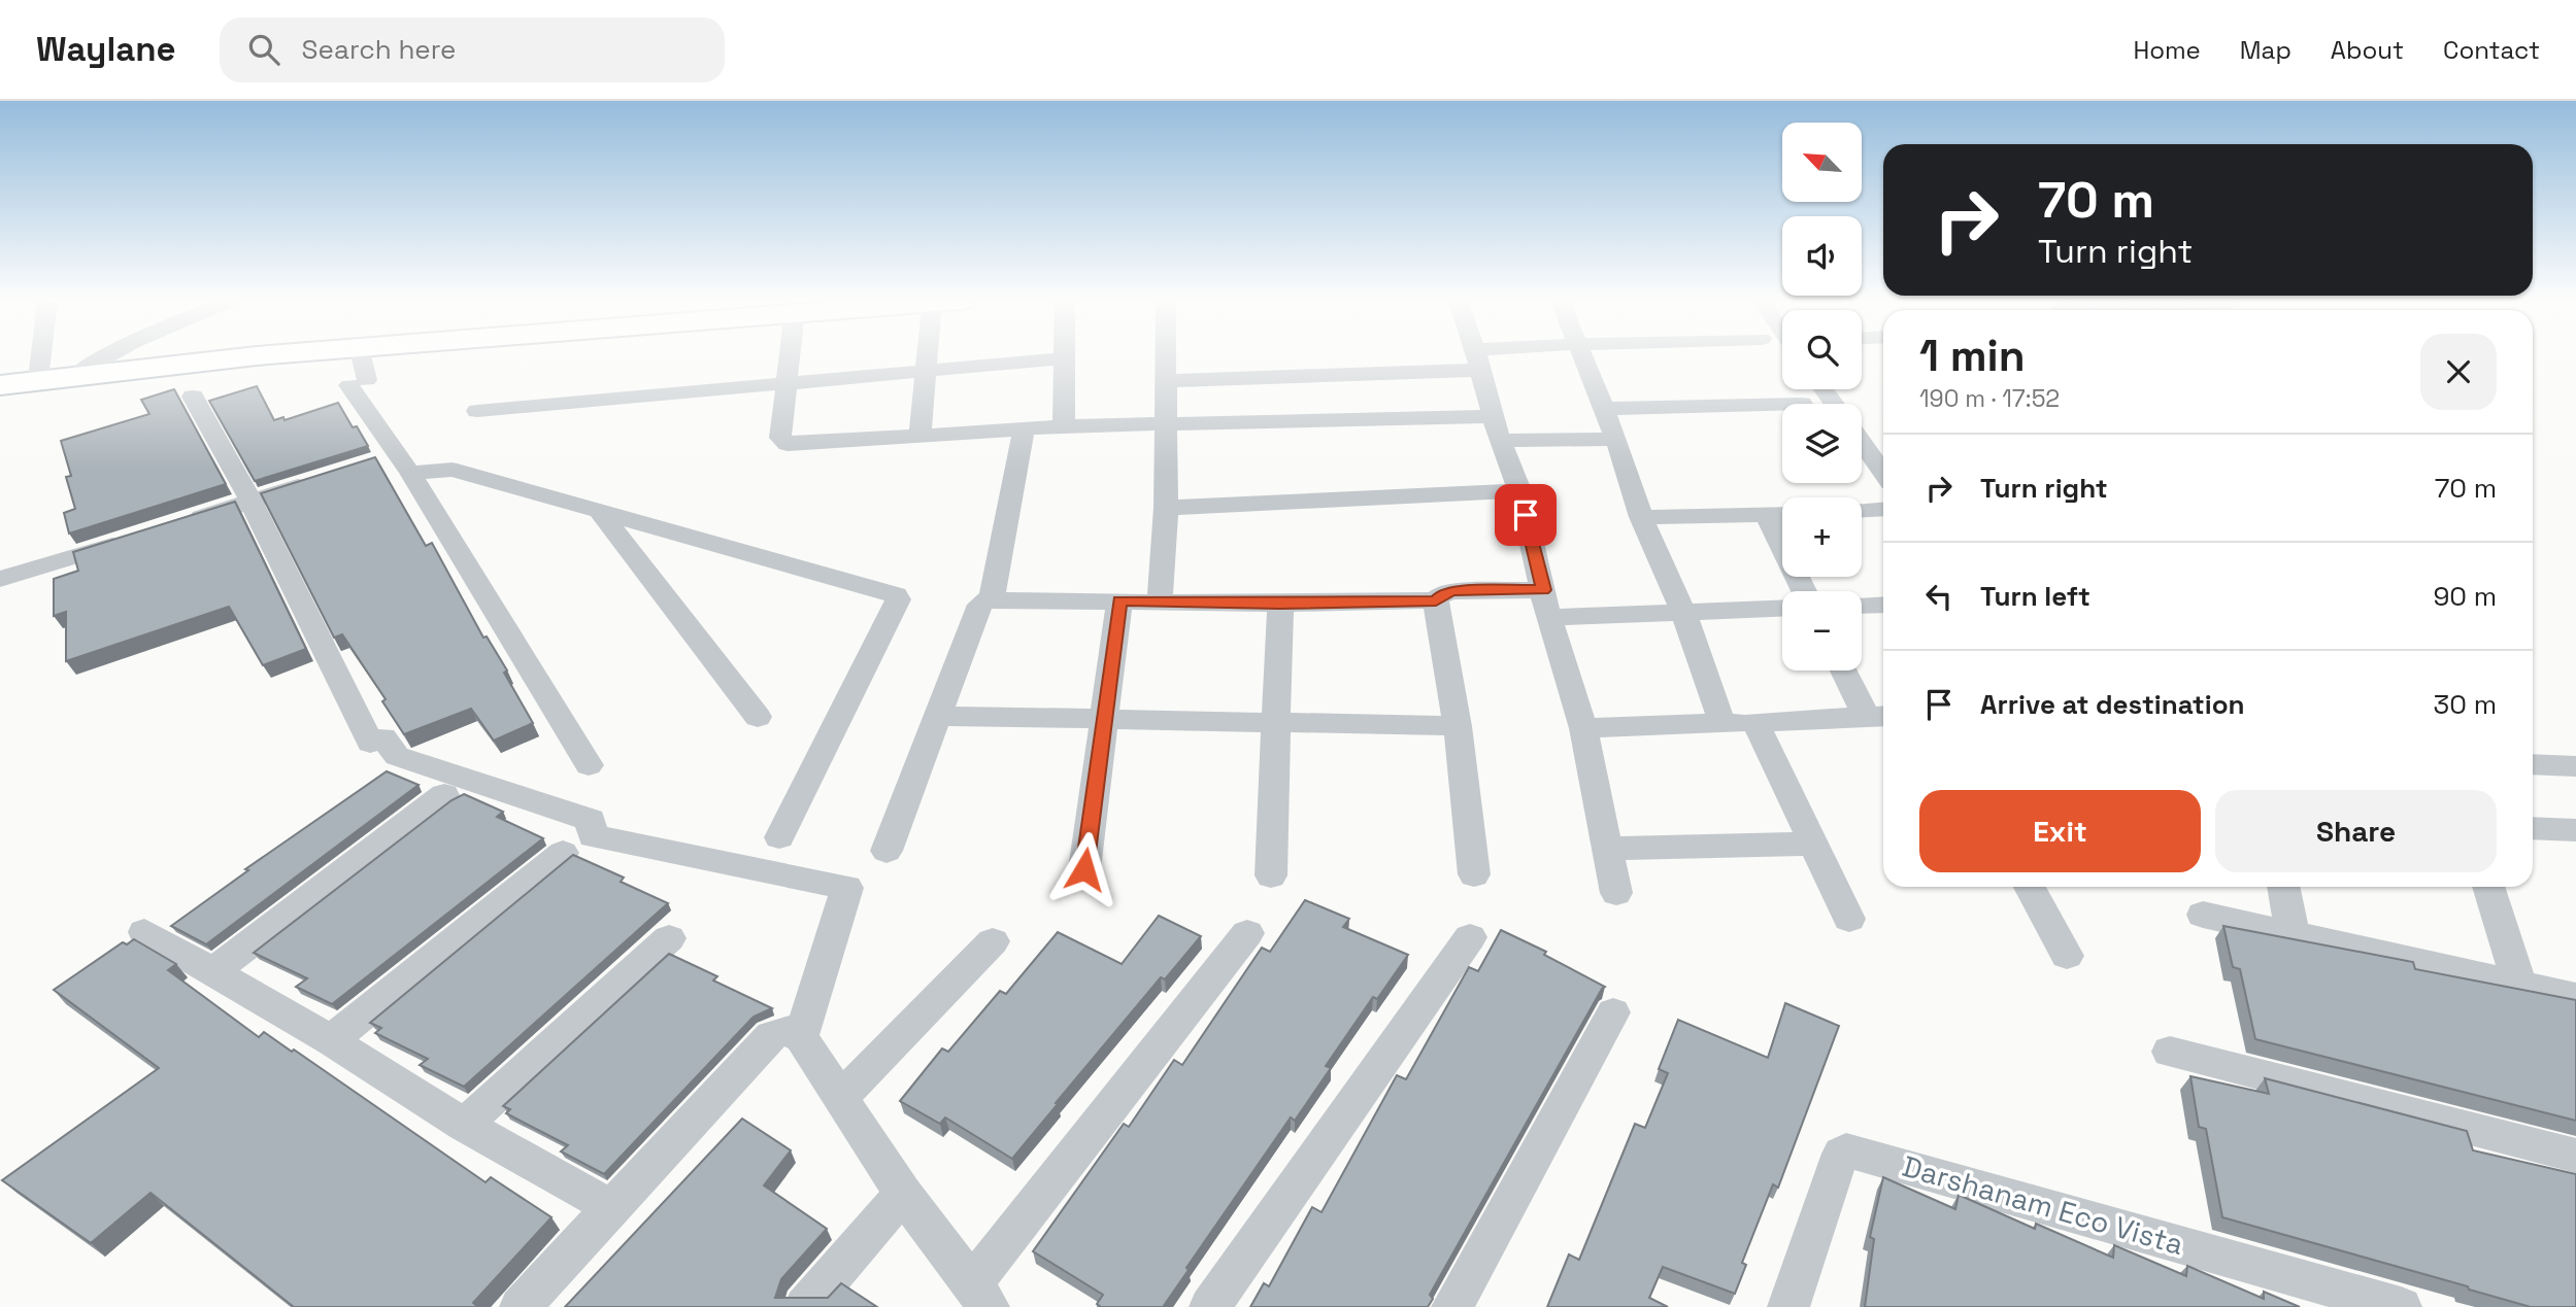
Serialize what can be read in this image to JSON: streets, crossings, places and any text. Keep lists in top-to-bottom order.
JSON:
{
  "streets": {
    "street": ["Darshanam Eco Vista"]
  },
  "north": "top left",
  "page": {
    "header": "Waylane",
    "search": "Search here",
    "nav": [
      "Home",
      "Map",
      "About",
      "Contact"
    ],
    "map_buttons": ["+", "−"],
    "turn": ["70 m", "Turn right"],
    "heading": ["1 min", "190 m · 17:52"],
    "list": [
      {
        "name": "Turn right",
        "value": "70 m"
      },
      {
        "name": "Turn left",
        "value": "90 m"
      },
      {
        "name": "Arrive at destination",
        "value": "30 m"
      }
    ],
    "buttons": ["Exit", "Share"]
  }
}
